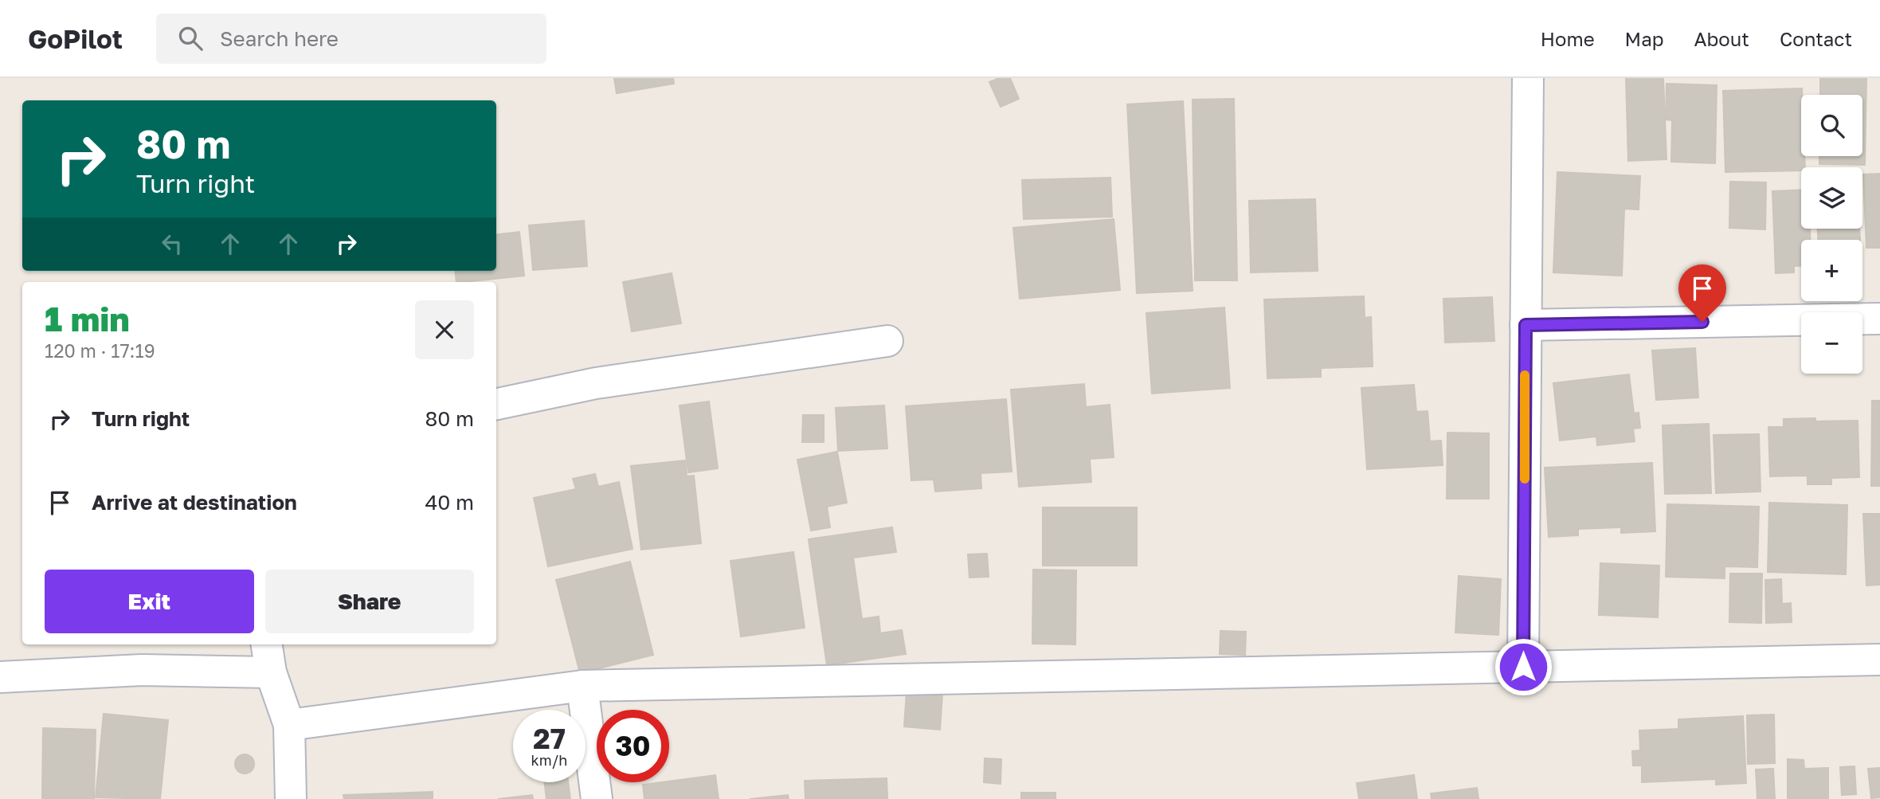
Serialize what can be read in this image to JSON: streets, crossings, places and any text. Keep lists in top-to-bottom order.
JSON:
{
  "page": {
    "header": "GoPilot",
    "search": "Search here",
    "nav": [
      "Home",
      "Map",
      "About",
      "Contact"
    ],
    "map_buttons": ["+", "−"],
    "turn": ["80 m", "Turn right"],
    "heading": ["1 min", "120 m · 17:19"],
    "list": [
      {
        "name": "Turn right",
        "value": "80 m"
      },
      {
        "name": "Arrive at destination",
        "value": "40 m"
      }
    ],
    "buttons": ["Exit", "Share"],
    "speed": "27 km/h",
    "limit": "30"
  }
}
